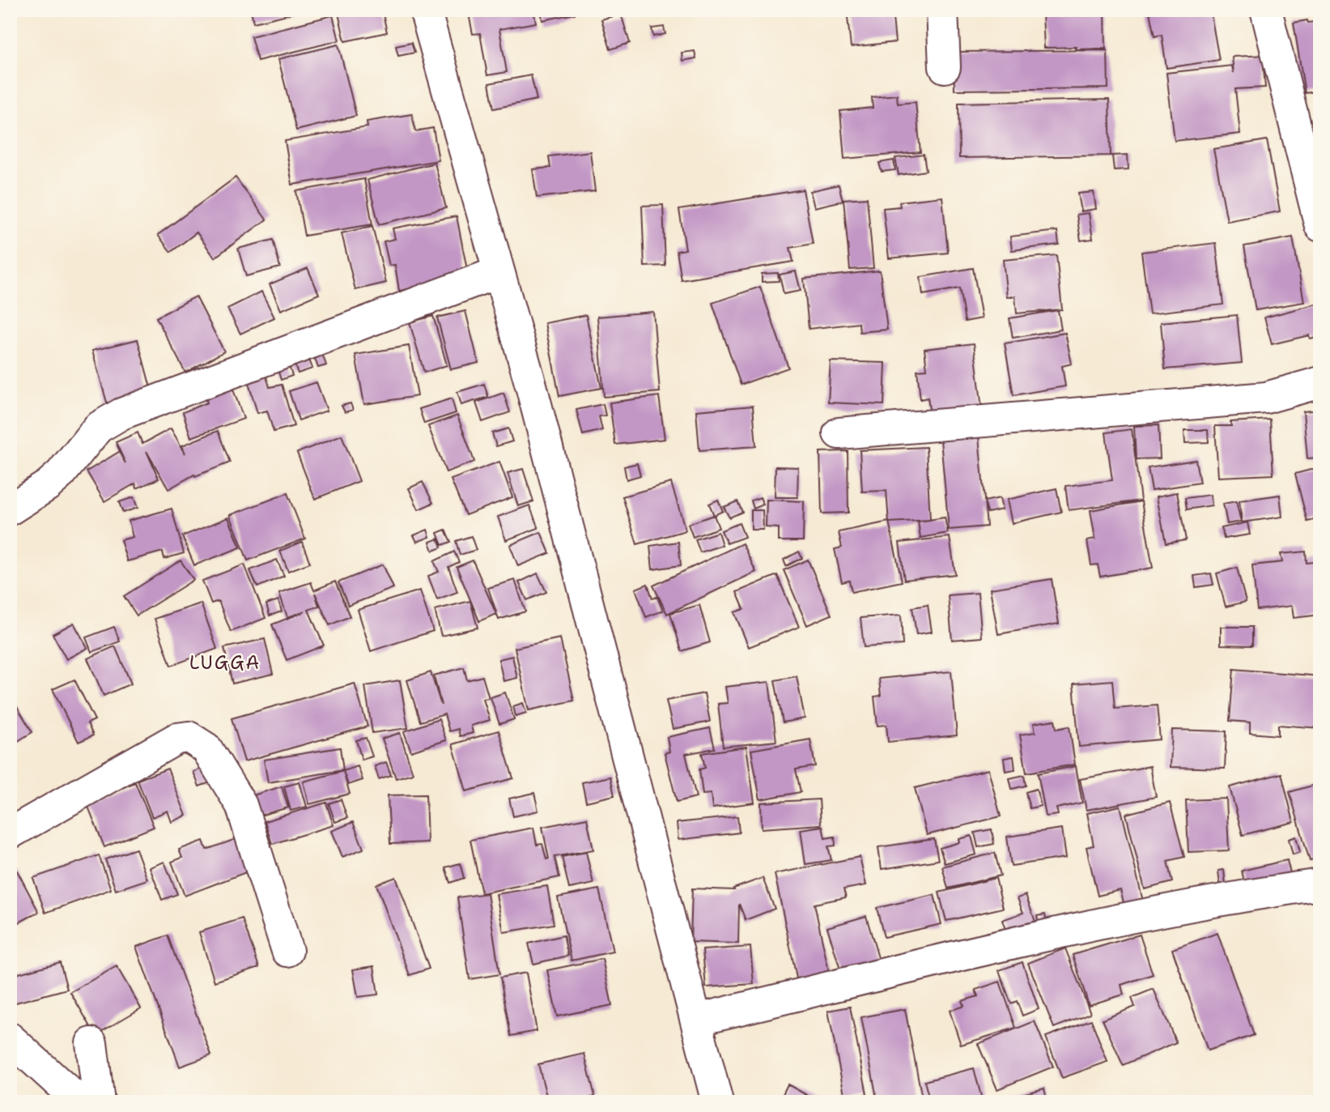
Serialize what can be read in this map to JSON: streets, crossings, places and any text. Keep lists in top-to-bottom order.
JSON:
{
  "districts": ["LUGGA"]
}
